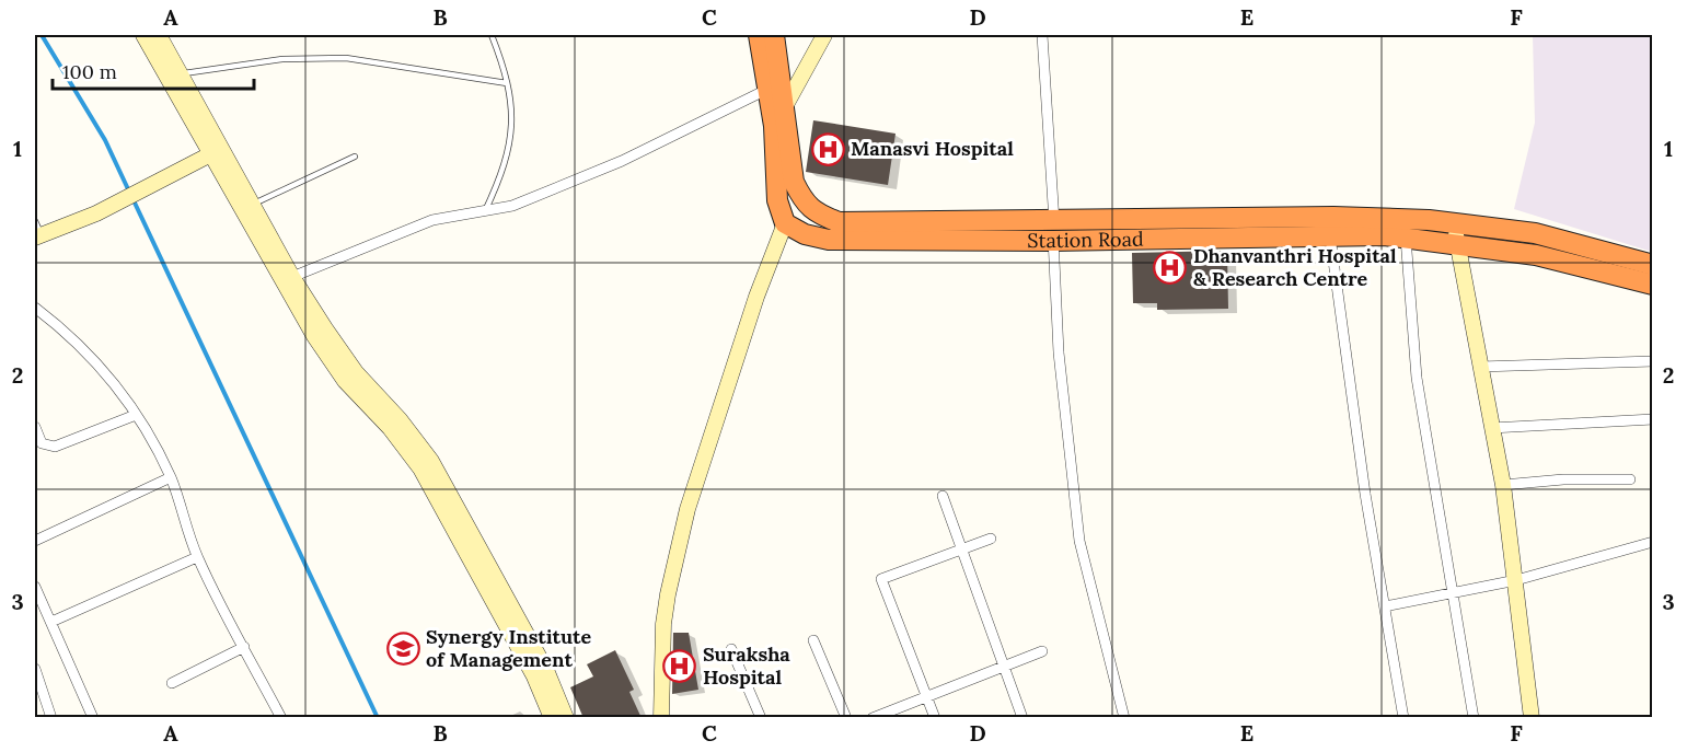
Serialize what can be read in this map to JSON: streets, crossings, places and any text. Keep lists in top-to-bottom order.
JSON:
{
  "streets": {
    "highway": ["Station Road"]
  },
  "places": {
    "hospital": ["Manasvi Hospital", "Dhanvanthri Hospital & Research Centre", "Suraksha Hospital"],
    "school or university": ["Synergy Institute of Management"]
  },
  "scale_bar": "100 m",
  "grid": {
    "columns": [
      "A",
      "B",
      "C",
      "D",
      "E",
      "F"
    ],
    "rows": ["1", "2", "3"]
  }
}
